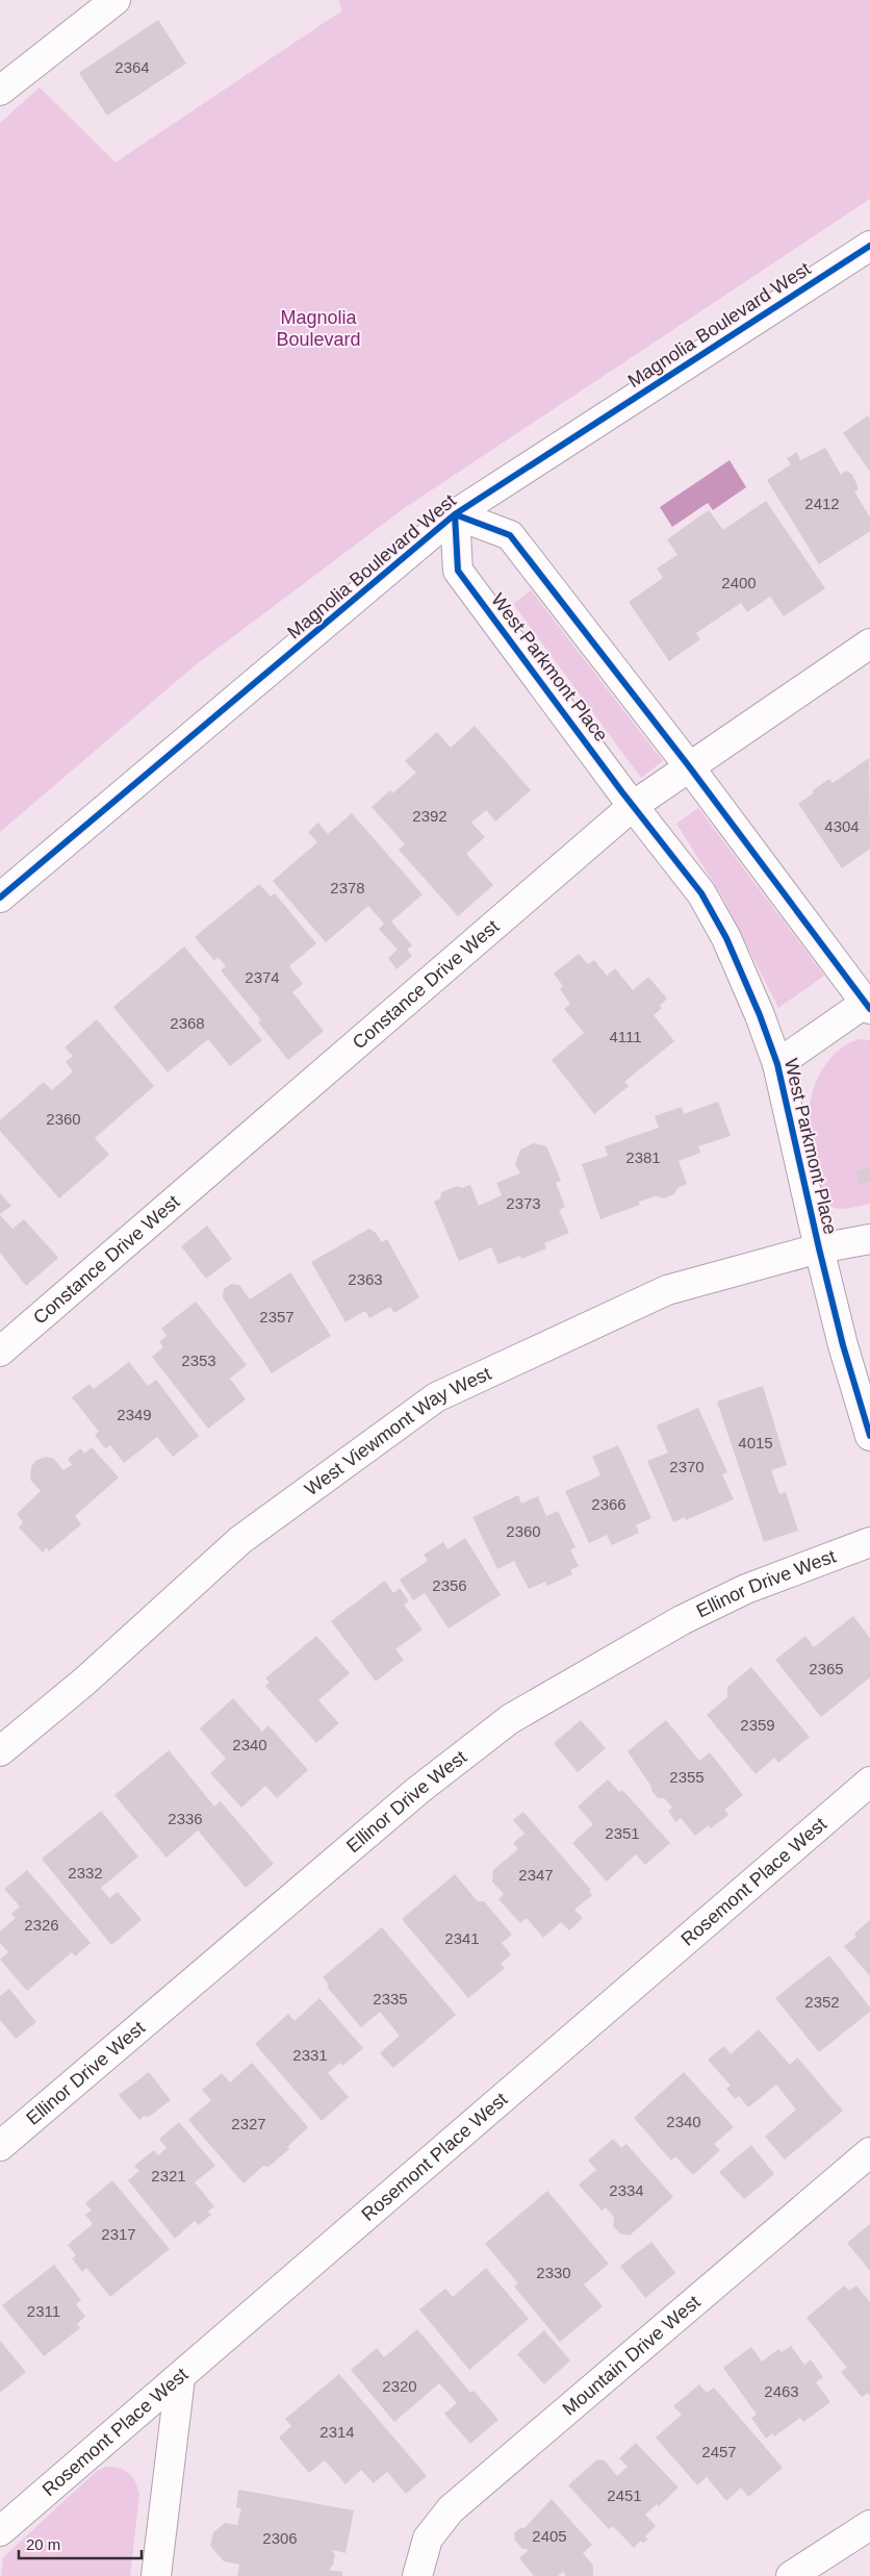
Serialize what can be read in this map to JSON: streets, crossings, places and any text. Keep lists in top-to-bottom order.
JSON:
{
  "streets": {
    "street": [
      "Magnolia Boulevard West",
      "West Parkmont Place",
      "Constance Drive West",
      "West Viewmont Way West",
      "Ellinor Drive West",
      "Rosemont Place West",
      "Mountain Drive West"
    ]
  },
  "crossings": [
    ["Magnolia Boulevard West", "West Parkmont Place"],
    ["West Parkmont Place", "Constance Drive West"],
    ["West Parkmont Place", "West Viewmont Way West"]
  ],
  "parks": ["Magnolia Boulevard"],
  "house_numbers": [
    "2364",
    "2412",
    "2400",
    "2392",
    "4304",
    "2378",
    "2374",
    "2368",
    "4111",
    "2360",
    "2381",
    "2373",
    "2363",
    "2357",
    "2353",
    "2349",
    "4015",
    "2370",
    "2366",
    "2360",
    "2356",
    "2365",
    "2359",
    "2340",
    "2355",
    "2336",
    "2351",
    "2332",
    "2347",
    "2326",
    "2341",
    "2335",
    "2352",
    "2331",
    "2340",
    "2327",
    "2321",
    "2334",
    "2317",
    "2330",
    "2311",
    "2320",
    "2463",
    "2314",
    "2457",
    "2451",
    "2405",
    "2306"
  ],
  "scale_bar": "20 m"
}
